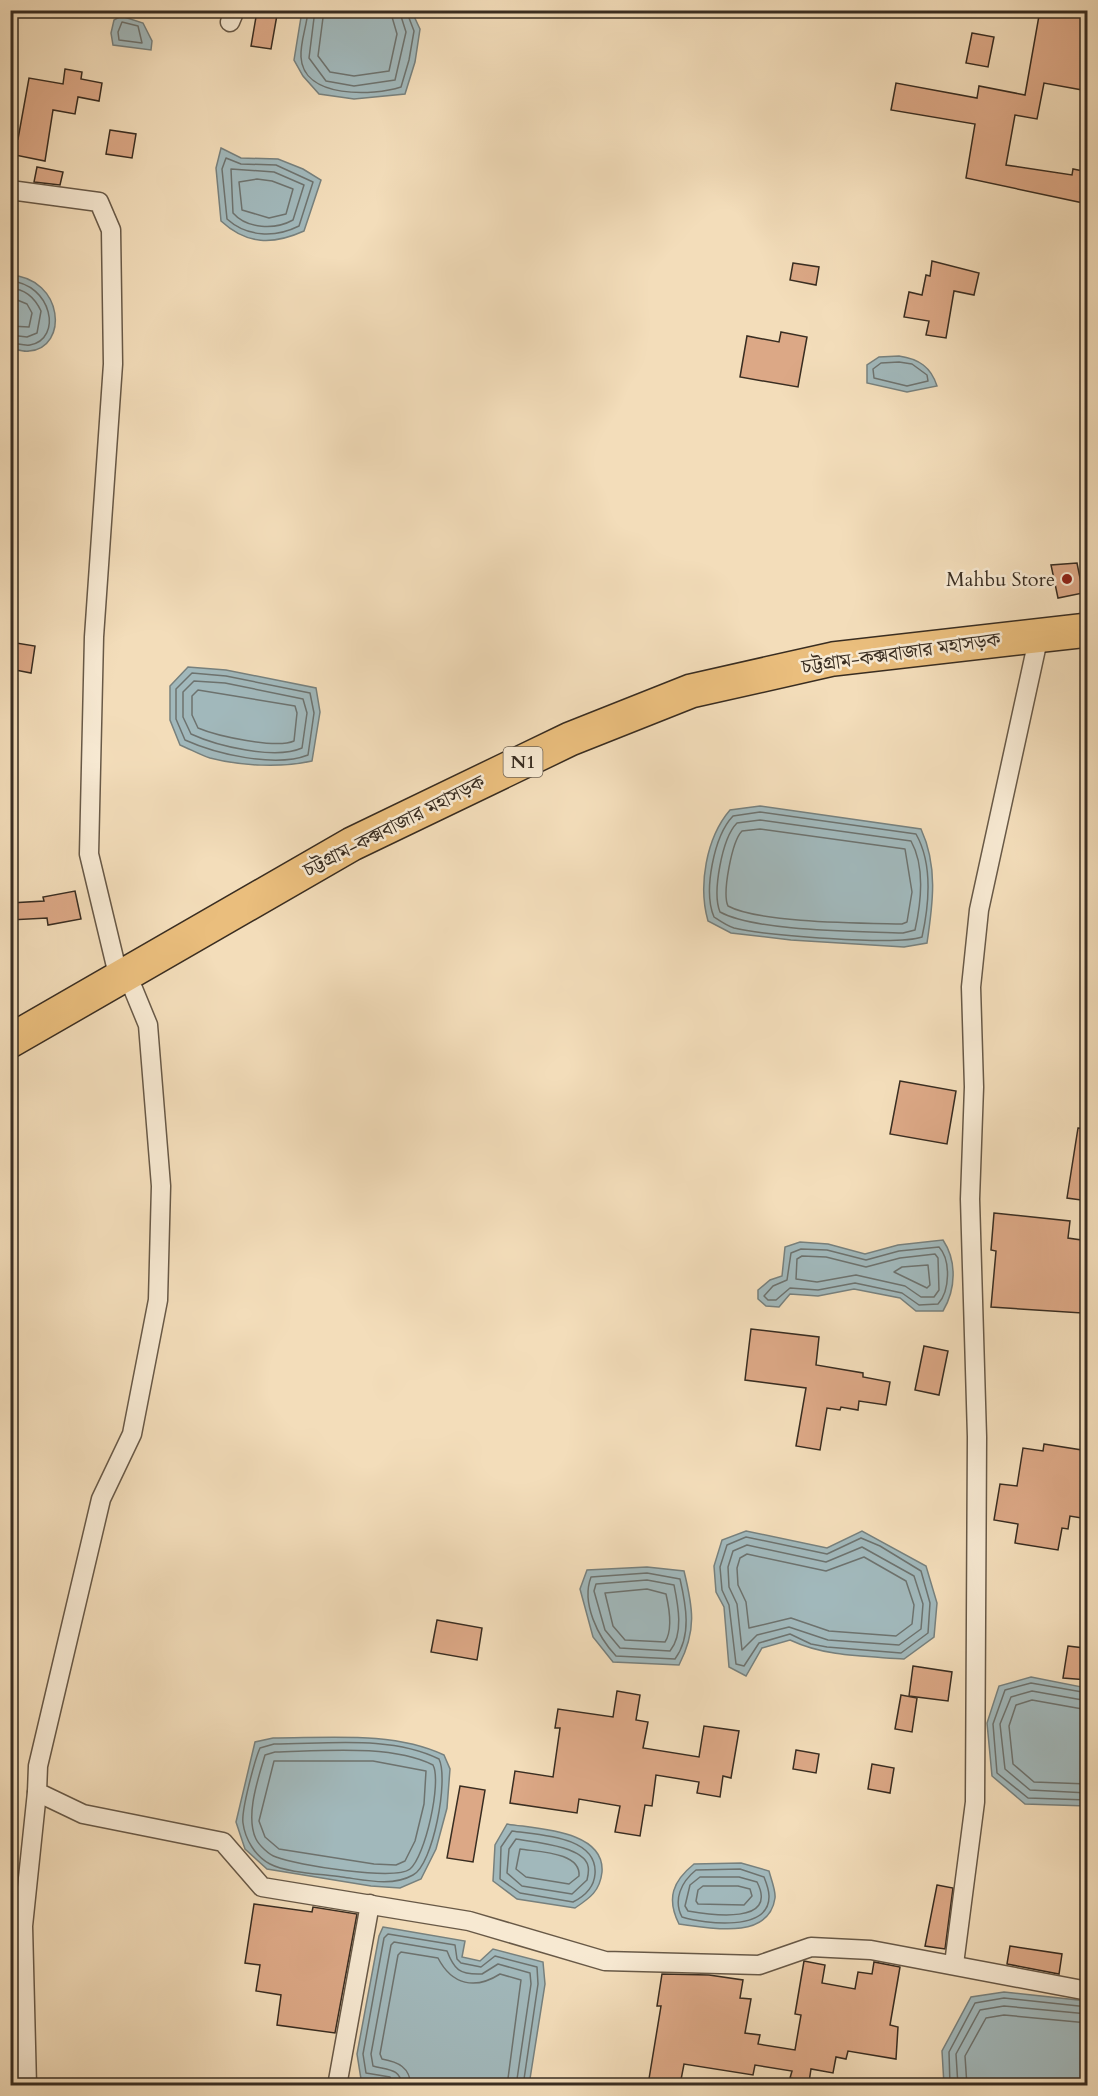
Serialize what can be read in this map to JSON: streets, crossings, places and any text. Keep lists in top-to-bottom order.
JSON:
{
  "streets": {
    "highway": ["চট্টগ্রাম-কক্সবাজার মহাসড়ক", "N1"]
  },
  "places": ["Mahbu Store"]
}
